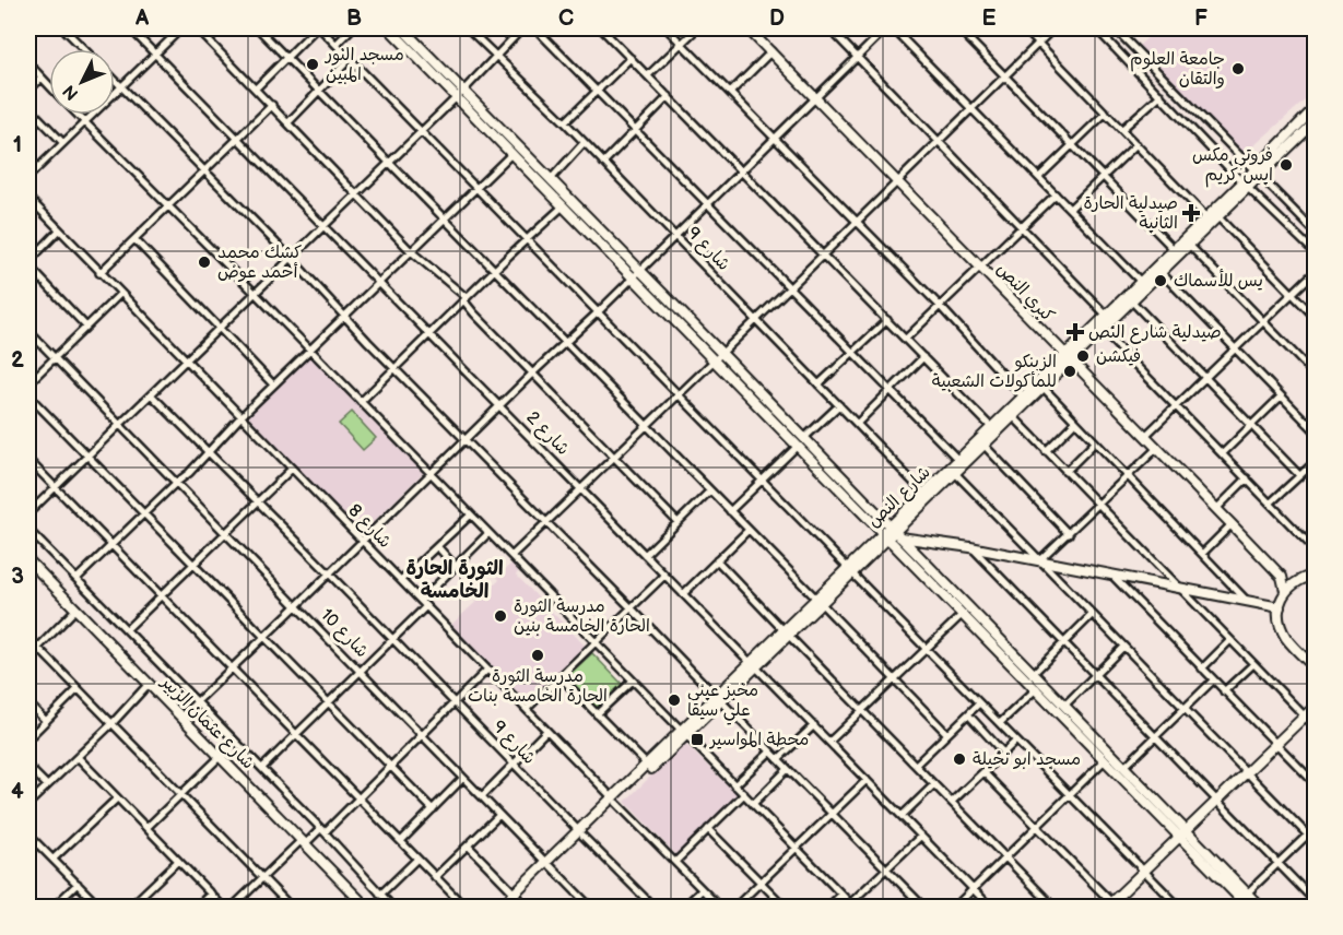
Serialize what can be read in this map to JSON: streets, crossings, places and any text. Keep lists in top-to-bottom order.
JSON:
{
  "streets": {
    "street": [
      "شارع 9",
      "كبري النص",
      "شارع 2",
      "شارع النص",
      "شارع 8",
      "شارع 10",
      "شارع عثمان الزبير"
    ]
  },
  "crossings": [
    ["شارع 9", "شارع النص"],
    ["كبري النص", "شارع النص"],
    ["شارع 2", "شارع النص"],
    ["شارع النص", "شارع 8"],
    ["شارع النص", "شارع 10"]
  ],
  "districts": ["الثورة الحارة الخامسة"],
  "places": {
    "other": [
      "مسجد النور المبين",
      "جامعة العلوم والتقان",
      "فروتي مكس ايس كريم",
      "كشك محمد أحمد عوض",
      "يس للأسماك",
      "فيكشن",
      "الزينكو للمأكولات الشعبية",
      "مدرسة الثورة الحارة الخامسة بنين",
      "مدرسة الثورة الحارة الخامسة بنات",
      "مخبز عيني علي سيقا",
      "مسجد ابو نخيلة"
    ],
    "health": ["صيدلية الحارة الثانية", "صيدلية شارع النص"],
    "transit": ["محطة المواسير"]
  },
  "north": "bottom left",
  "grid": {
    "columns": [
      "A",
      "B",
      "C",
      "D",
      "E",
      "F"
    ],
    "rows": [
      "1",
      "2",
      "3",
      "4"
    ]
  }
}
